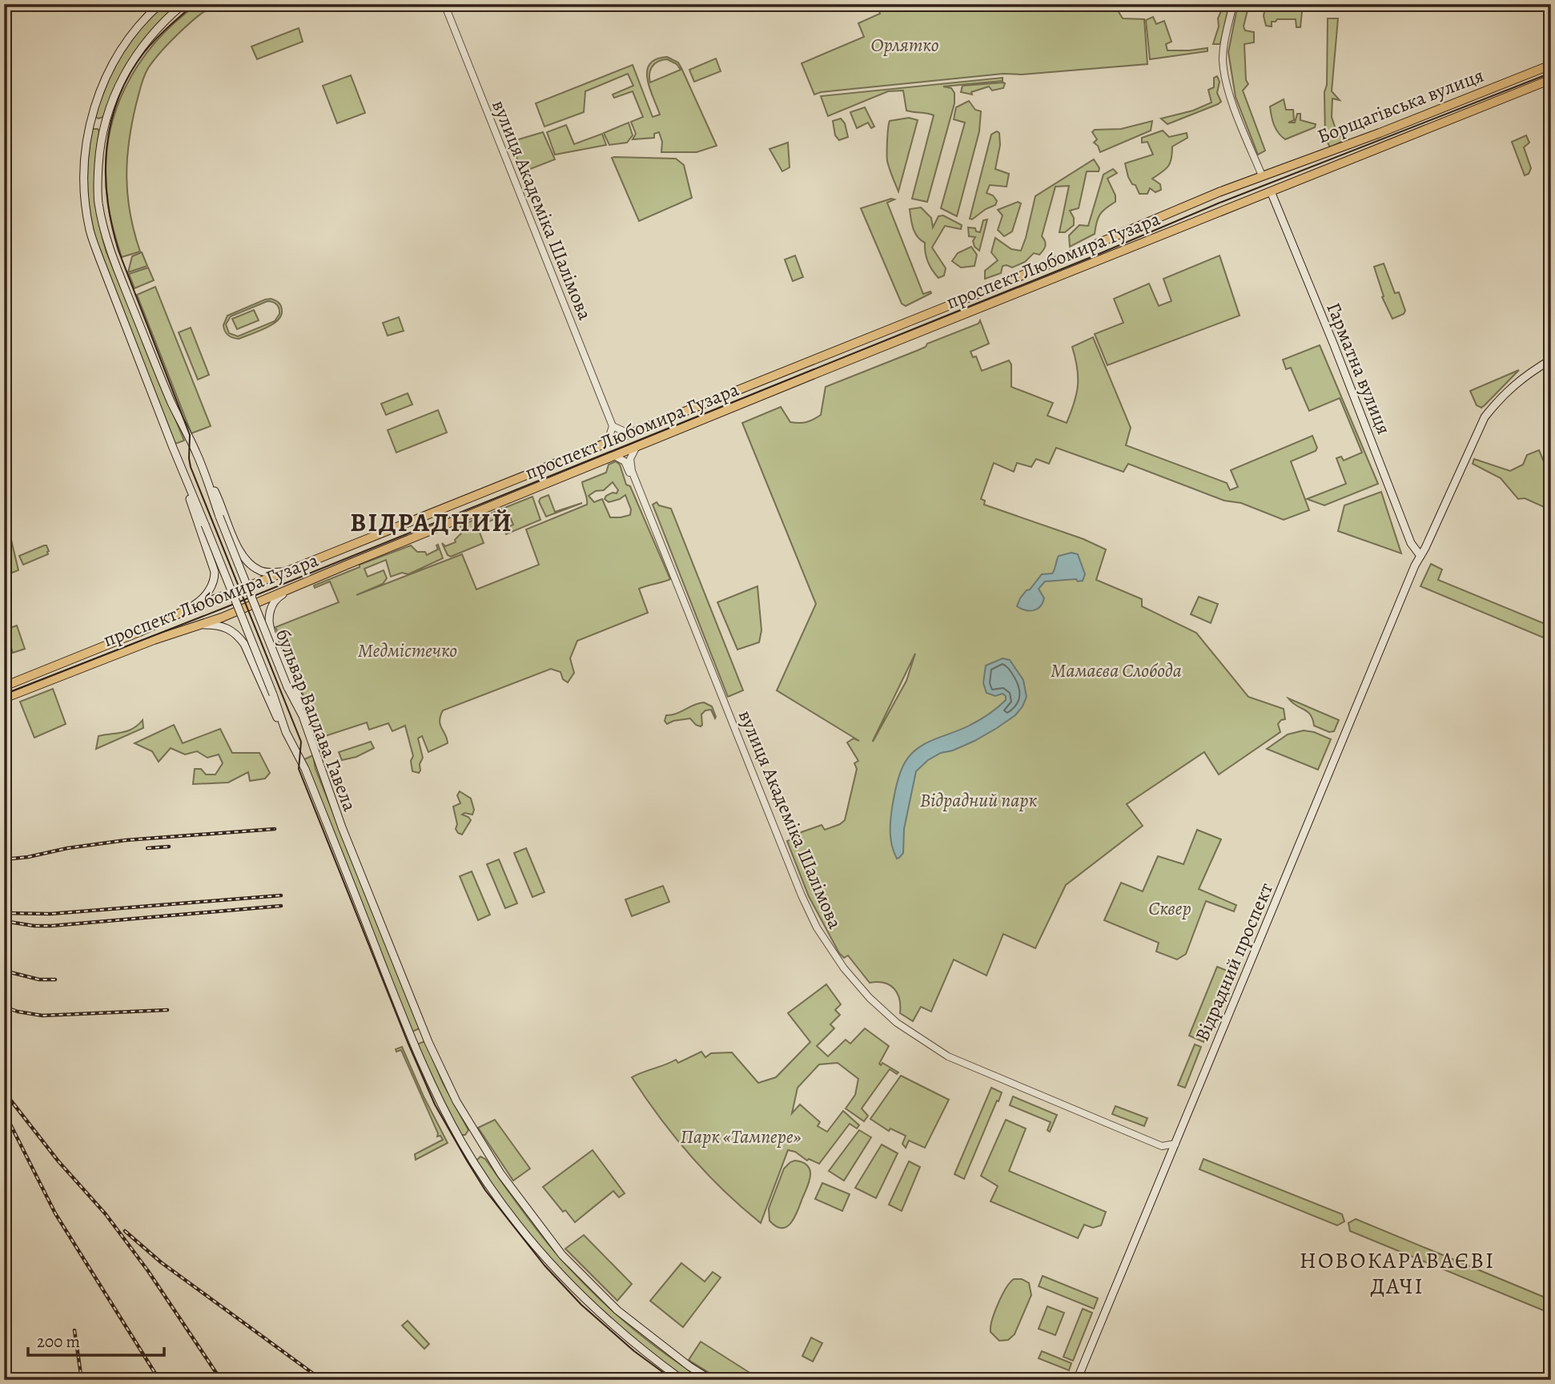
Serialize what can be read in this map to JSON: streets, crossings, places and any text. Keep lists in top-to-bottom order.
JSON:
{
  "streets": {
    "main road": [
      "Борщагівська вулиця",
      "проспект Любомира Гузара",
      "Гарматна вулиця",
      "бульвар Вацлава Гавела",
      "Відрадний проспект"
    ],
    "street": ["вулиця Академіка Шалімова"]
  },
  "crossings": [
    ["Борщагівська вулиця", "проспект Любомира Гузара"],
    ["Борщагівська вулиця", "Гарматна вулиця"],
    ["вулиця Академіка Шалімова", "проспект Любомира Гузара"],
    ["вулиця Академіка Шалімова", "Відрадний проспект"],
    ["проспект Любомира Гузара", "Гарматна вулиця"],
    ["Гарматна вулиця", "Відрадний проспект"]
  ],
  "districts": ["ВІДРАДНИЙ", "НОВОКАРАВАЄВІ ДАЧІ"],
  "parks": [
    "Орлятко",
    "Медмістечко",
    "Мамаєва Слобода",
    "Відрадний парк",
    "Сквер",
    "Парк «Тампере»"
  ],
  "scale_bar": "200 m"
}
